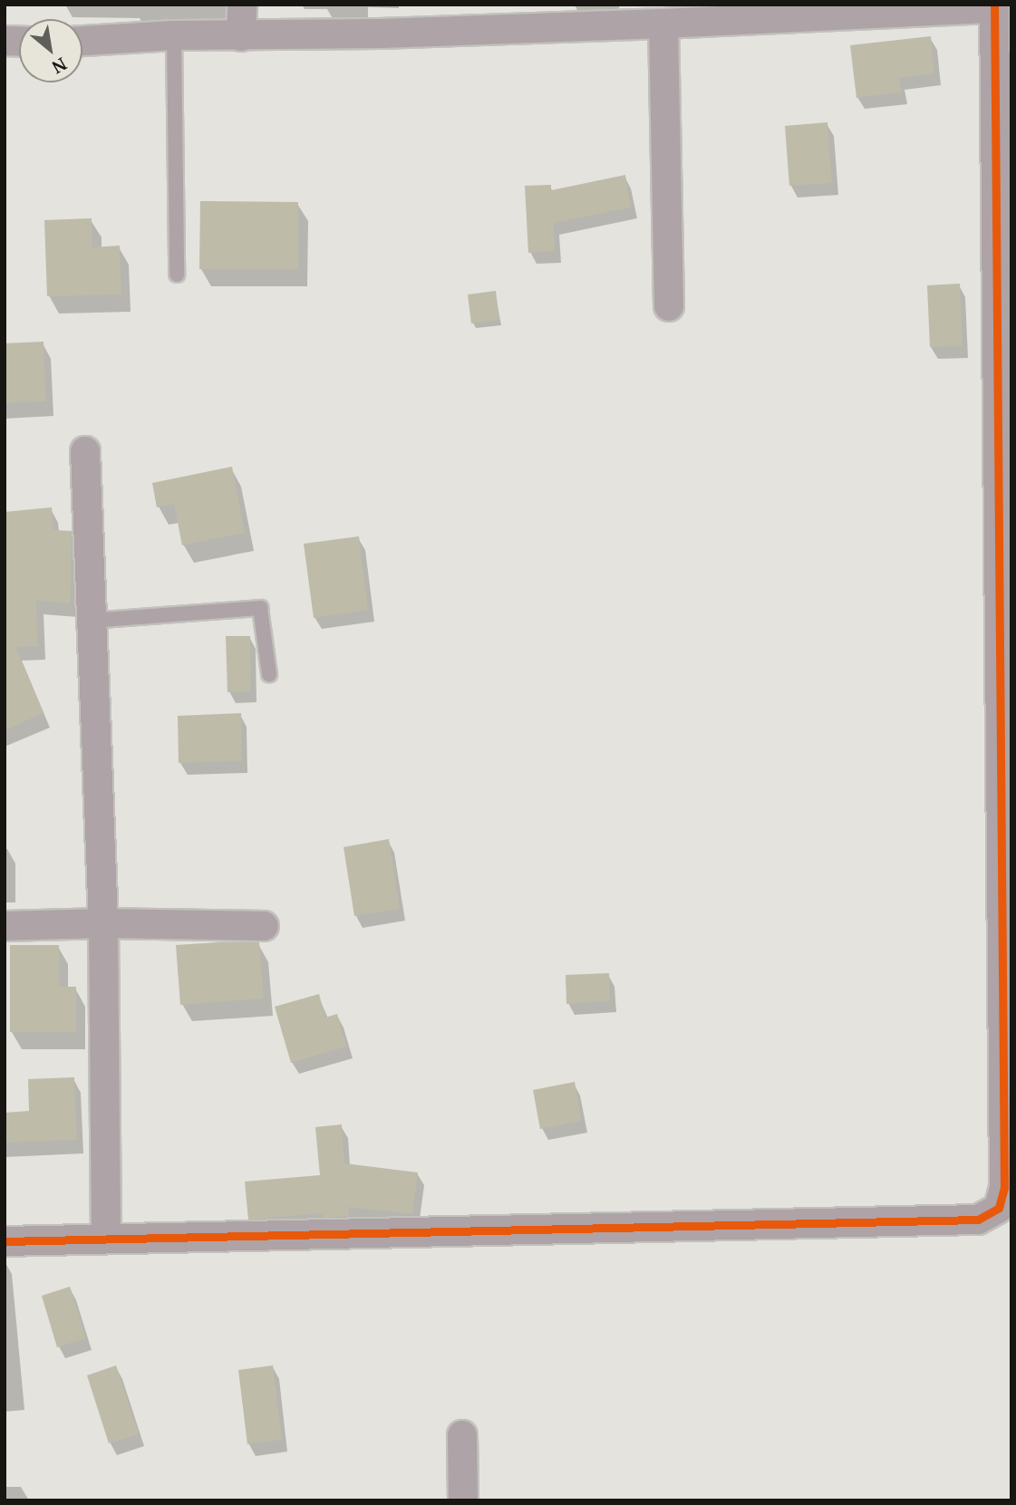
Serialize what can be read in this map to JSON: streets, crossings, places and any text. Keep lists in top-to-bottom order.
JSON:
{
  "north": "bottom right"
}
